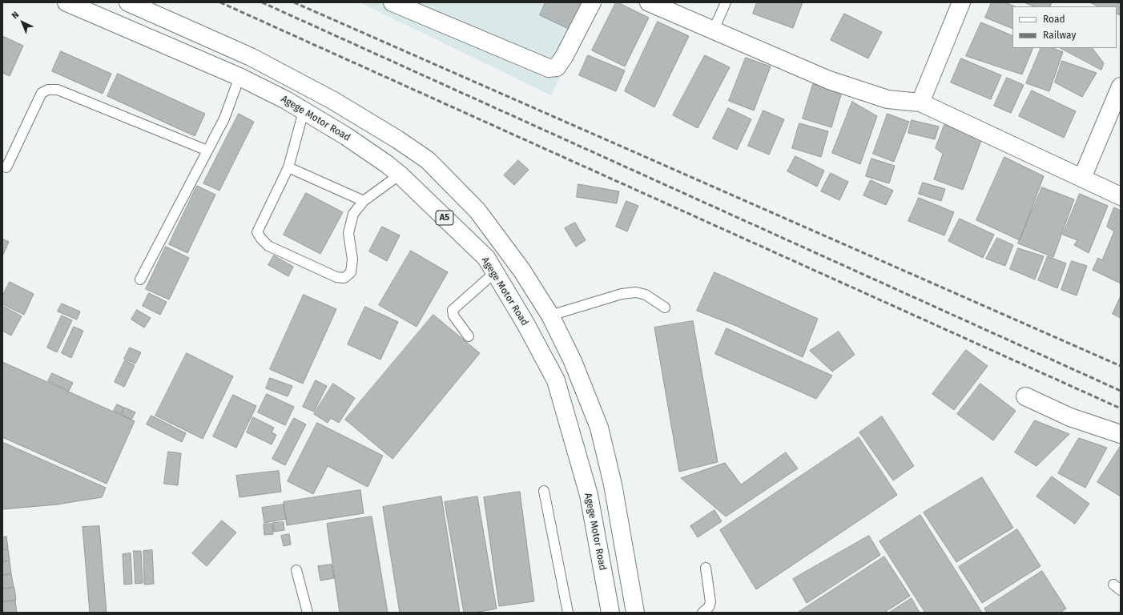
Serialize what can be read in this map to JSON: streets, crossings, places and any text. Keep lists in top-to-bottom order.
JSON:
{
  "streets": {
    "main road": ["Agege Motor Road", "A5"]
  },
  "legend": ["Road", "Railway"],
  "north": "top left"
}
